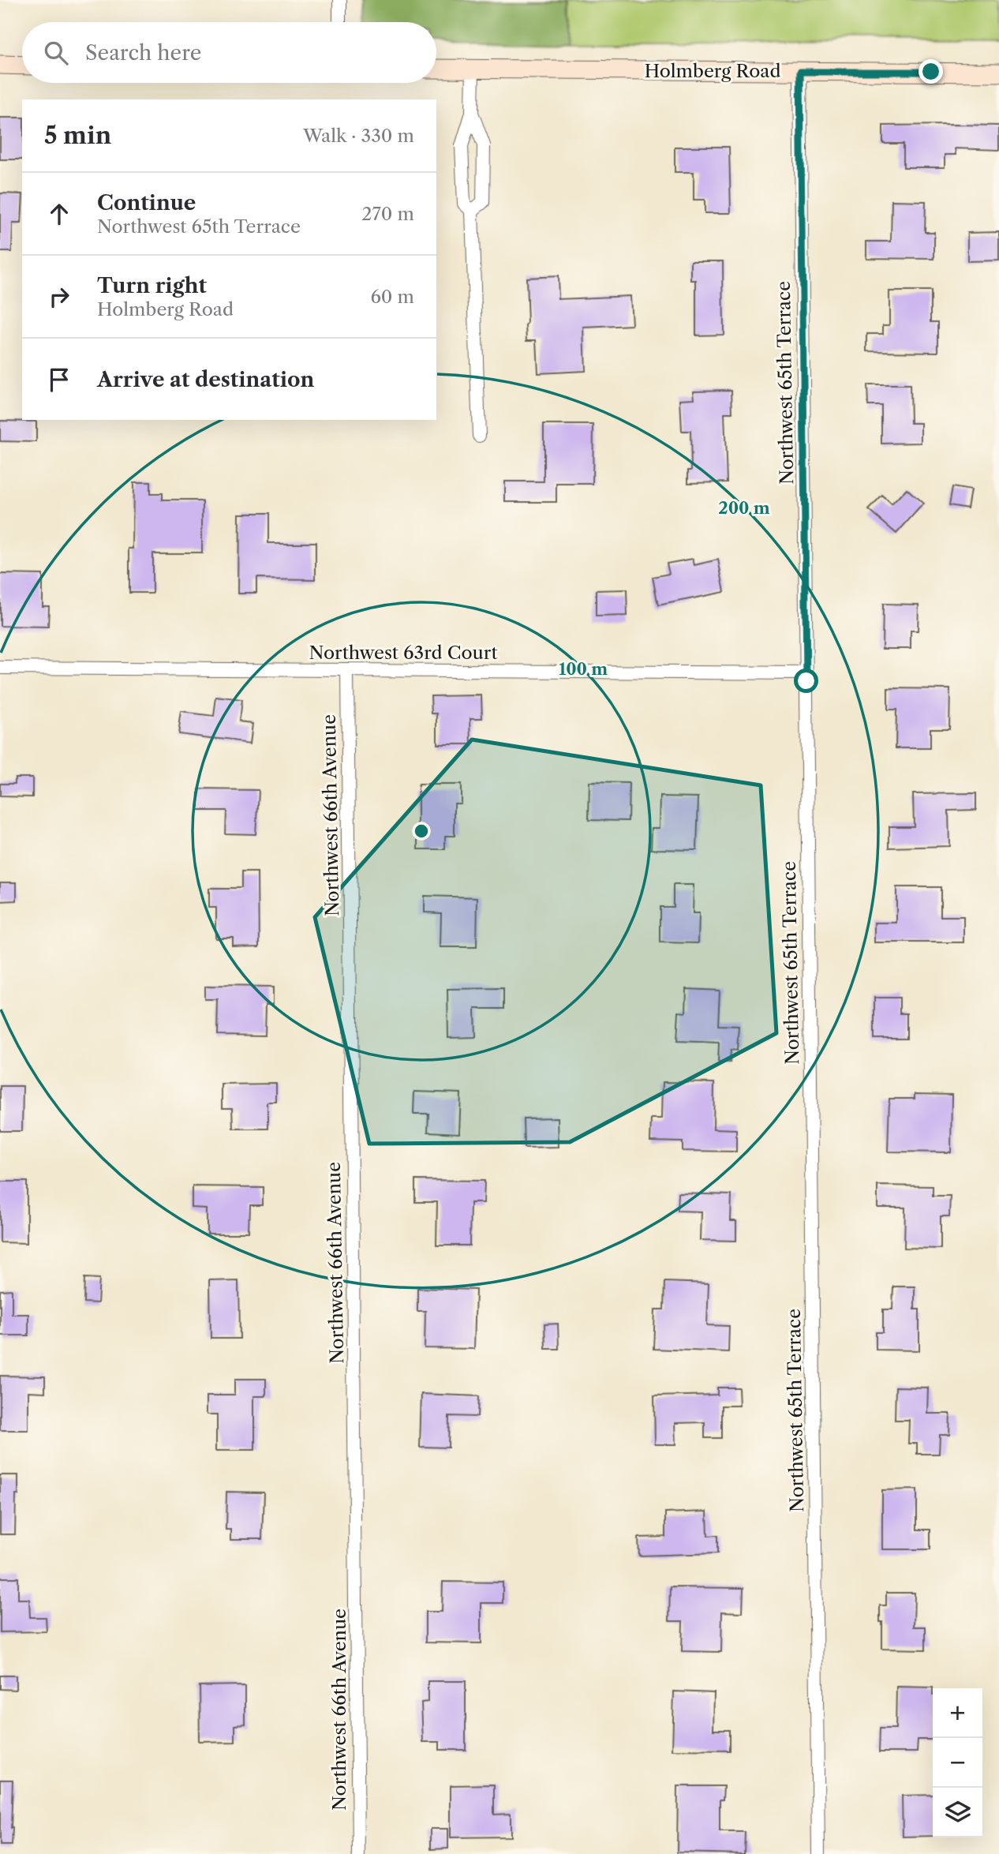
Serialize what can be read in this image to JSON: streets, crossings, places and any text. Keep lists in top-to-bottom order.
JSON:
{
  "streets": {
    "street": [
      "Holmberg Road",
      "Northwest 65th Terrace",
      "Northwest 63rd Court",
      "Northwest 66th Avenue"
    ]
  },
  "crossings": [
    ["Holmberg Road", "Northwest 65th Terrace"],
    ["Northwest 65th Terrace", "Northwest 63rd Court"],
    ["Northwest 63rd Court", "Northwest 66th Avenue"]
  ],
  "page": {
    "search": "Search here",
    "heading": ["5 min", "Walk · 330 m"],
    "list": [
      ["Continue", "Northwest 65th Terrace", "270 m"],
      ["Turn right", "Holmberg Road", "60 m"],
      "Arrive at destination"
    ],
    "map_buttons": ["+", "−"]
  },
  "rings": ["200 m", "100 m"]
}
